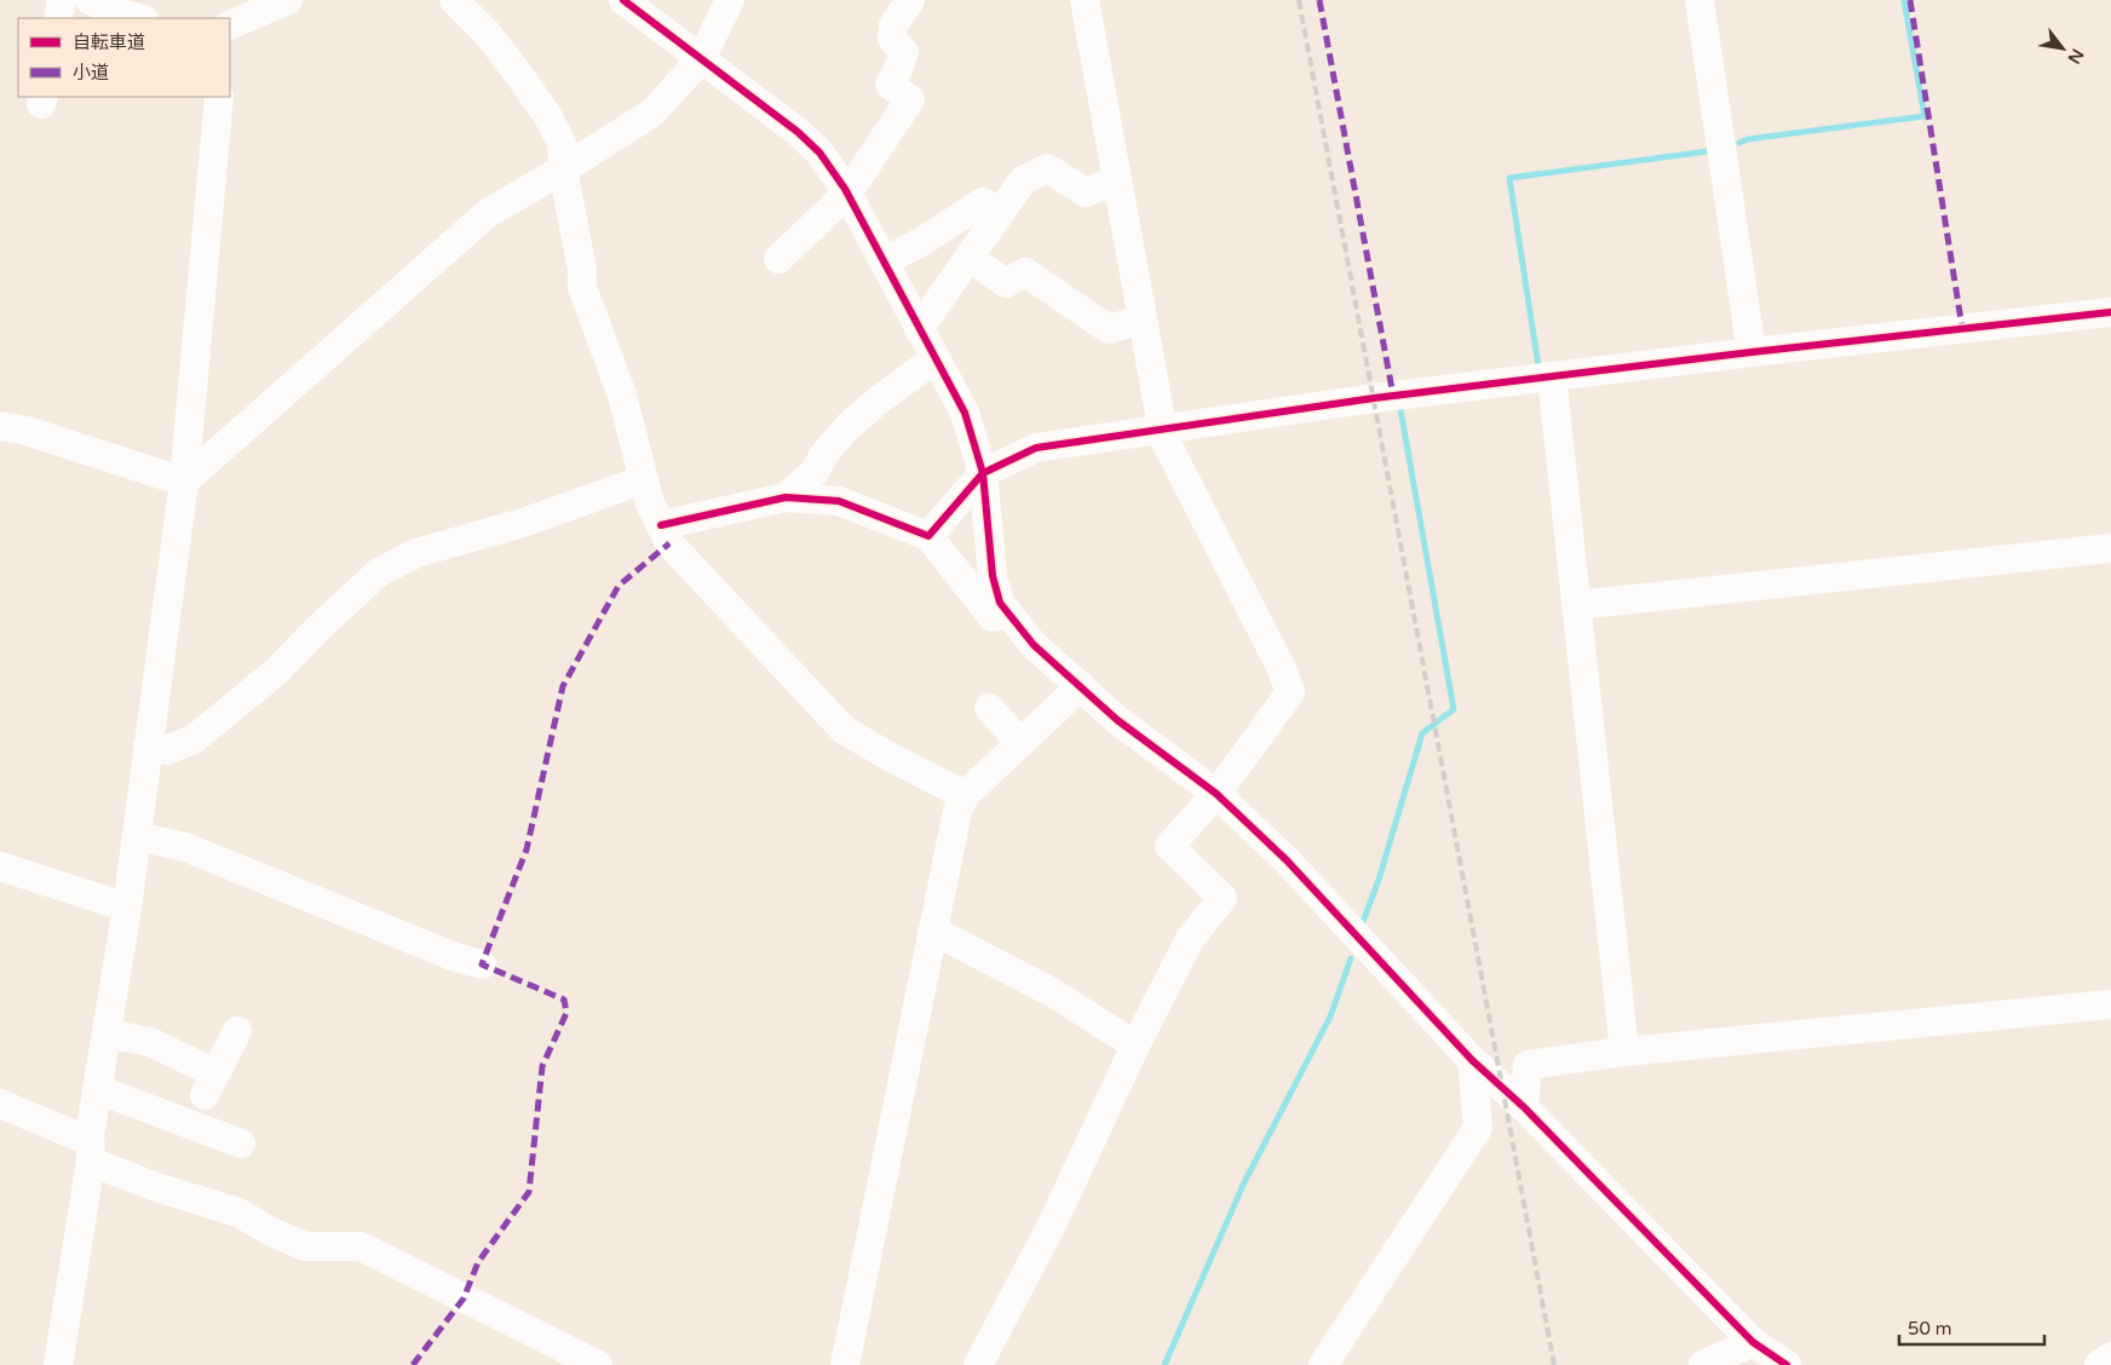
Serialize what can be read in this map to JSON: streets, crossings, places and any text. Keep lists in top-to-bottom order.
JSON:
{
  "legend": ["自転車道", "小道"],
  "scale_bar": "50 m",
  "north": "bottom right"
}
